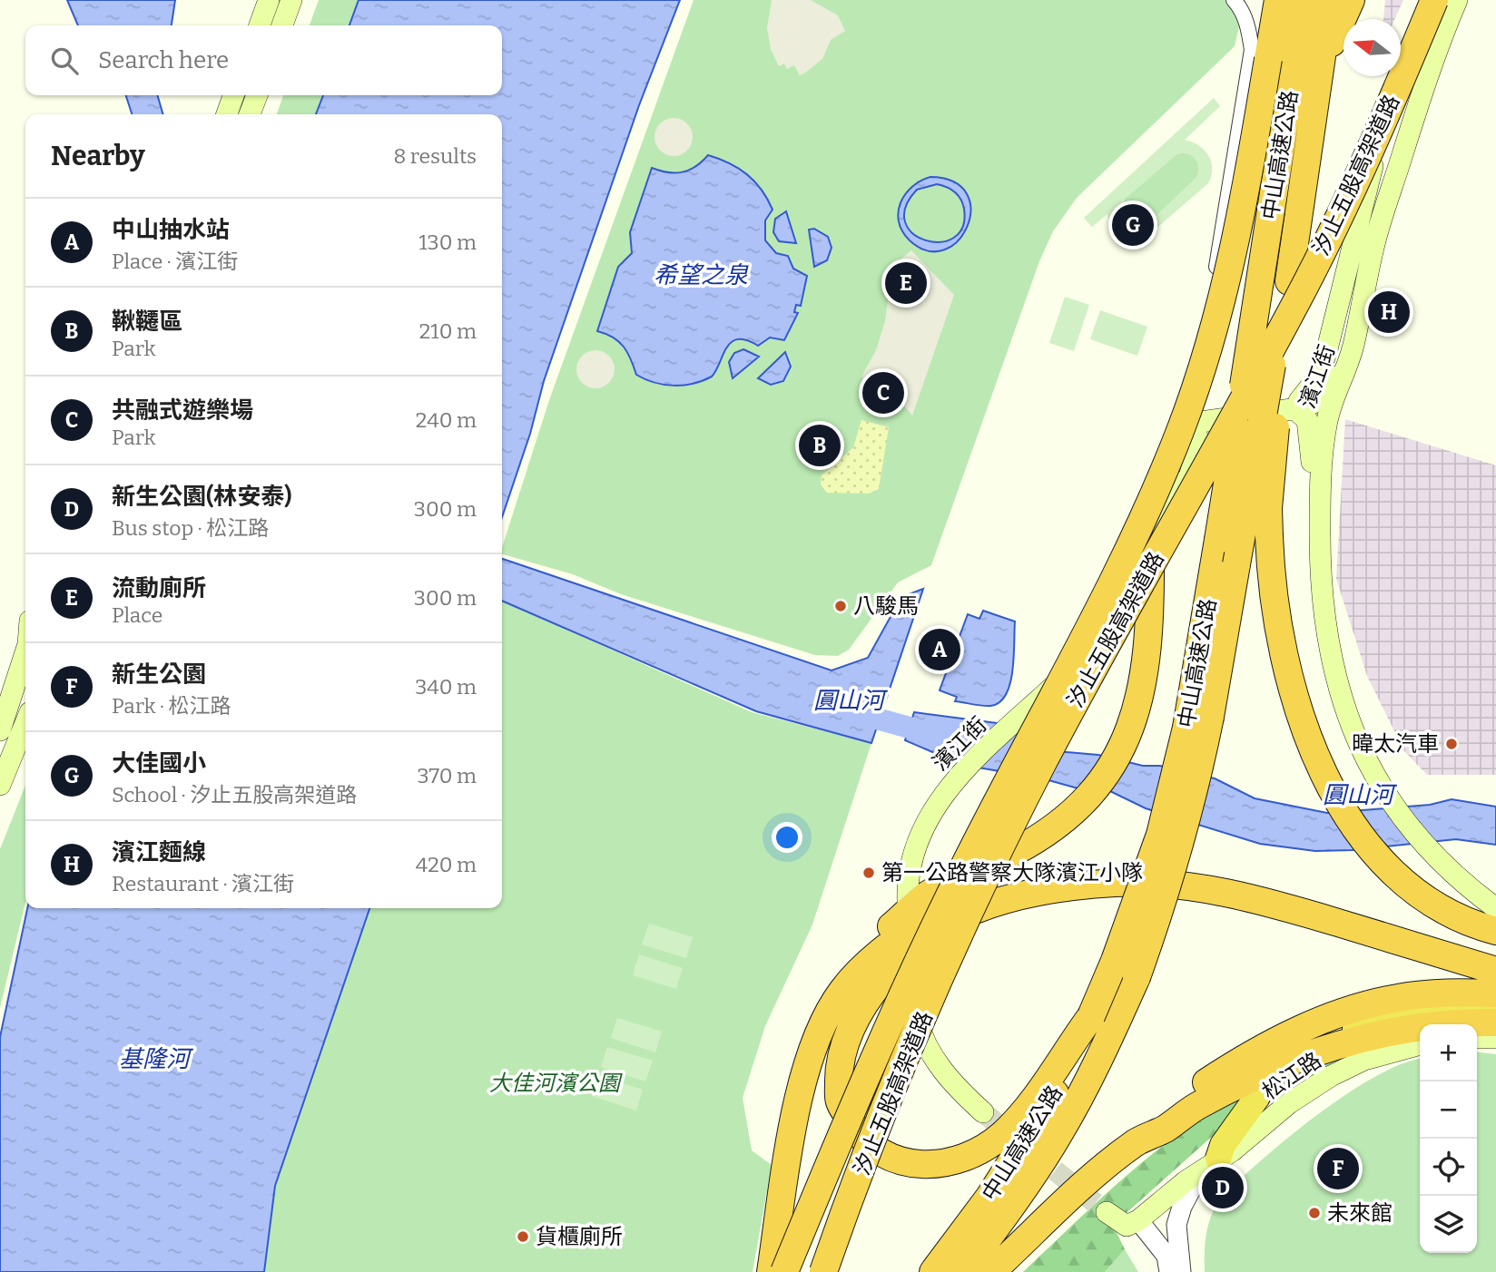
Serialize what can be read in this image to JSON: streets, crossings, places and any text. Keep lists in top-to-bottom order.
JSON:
{
  "streets": {
    "highway": ["中山高速公路", "汐止五股高架道路"],
    "main road": ["濱江街", "松江路"]
  },
  "crossings": [
    ["汐止五股高架道路", "濱江街"]
  ],
  "water": ["希望之泉", "圓山河", "基隆河"],
  "parks": ["大佳河濱公園"],
  "places": [
    "八駿馬",
    "暐太汽車",
    "第一公路警察大隊濱江小隊",
    "未來館",
    "貨櫃廁所"
  ],
  "north": "left",
  "page": {
    "search": "Search here",
    "heading": ["Nearby", "8 results"],
    "list": [
      {
        "mark": "A",
        "name": "中山抽水站",
        "note": "Place · 濱江街",
        "value": "130 m"
      },
      {
        "mark": "B",
        "name": "鞦韆區",
        "note": "Park",
        "value": "210 m"
      },
      {
        "mark": "C",
        "name": "共融式遊樂場",
        "note": "Park",
        "value": "240 m"
      },
      {
        "mark": "D",
        "name": "新生公園(林安泰)",
        "note": "Bus stop · 松江路",
        "value": "300 m"
      },
      {
        "mark": "E",
        "name": "流動廁所",
        "note": "Place",
        "value": "300 m"
      },
      {
        "mark": "F",
        "name": "新生公園",
        "note": "Park · 松江路",
        "value": "340 m"
      },
      {
        "mark": "G",
        "name": "大佳國小",
        "note": "School · 汐止五股高架道路",
        "value": "370 m"
      },
      {
        "mark": "H",
        "name": "濱江麵線",
        "note": "Restaurant · 濱江街",
        "value": "420 m"
      }
    ],
    "pins": [
      "G",
      "E",
      "H",
      "C",
      "B",
      "A",
      "F",
      "D"
    ],
    "map_buttons": ["+", "−"]
  }
}
